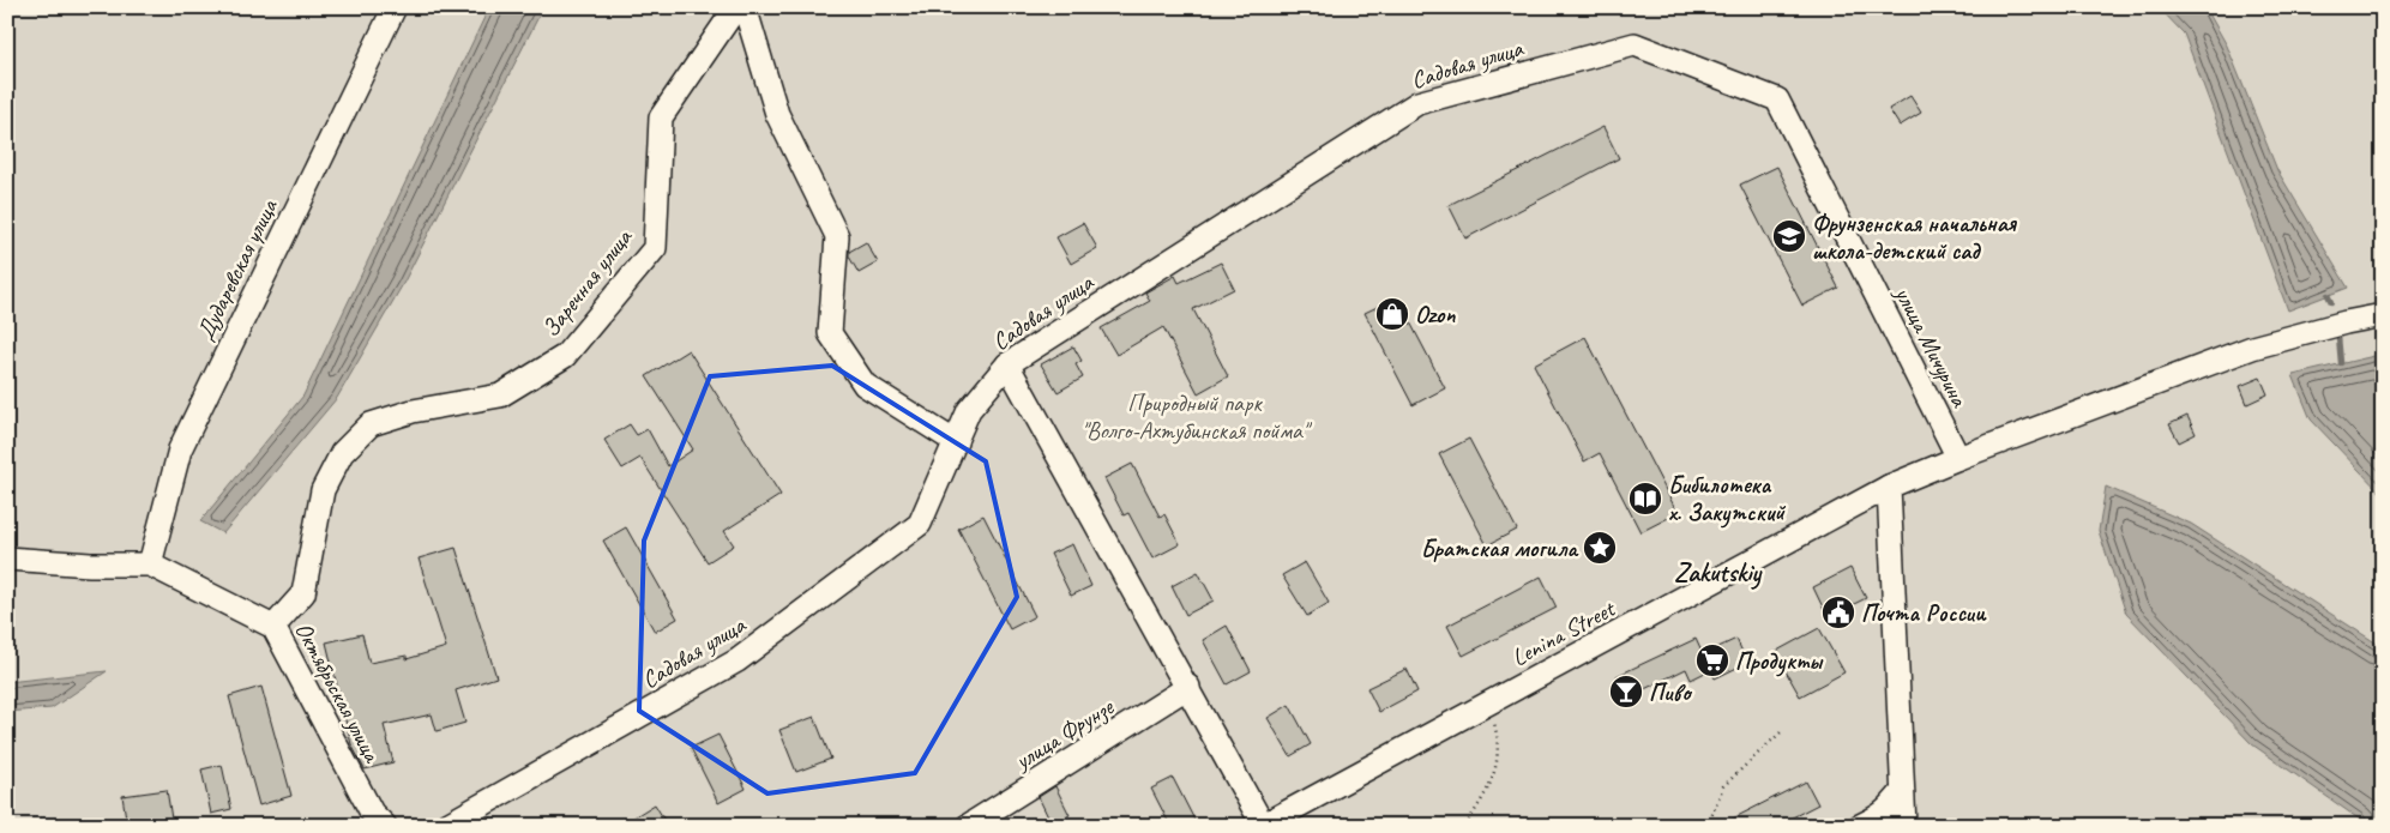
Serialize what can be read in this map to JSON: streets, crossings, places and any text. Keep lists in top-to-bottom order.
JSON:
{
  "streets": {
    "street": [
      "Садовая улица",
      "Дударевская улица",
      "Заречная улица",
      "улица Мичурина",
      "Lenina Street",
      "Октябрьская улица",
      "улица Фрунзе"
    ]
  },
  "crossings": [
    ["Садовая улица", "улица Мичурина"],
    ["Дударевская улица", "Октябрьская улица"],
    ["Заречная улица", "Октябрьская улица"],
    ["улица Мичурина", "Lenina Street"]
  ],
  "districts": ["Zakutskiy"],
  "parks": ["Природный парк \"Волго-Ахтубинская пойма\""],
  "places": {
    "school or university": ["Фрунзенская начальная школа-детский сад"],
    "shop": ["Ozon"],
    "library": ["Бибилотека х. Закутский"],
    "place": ["Братская могила"],
    "public building": ["Почта России"],
    "supermarket": ["Продукты"],
    "bar": ["Пиво"]
  }
}
